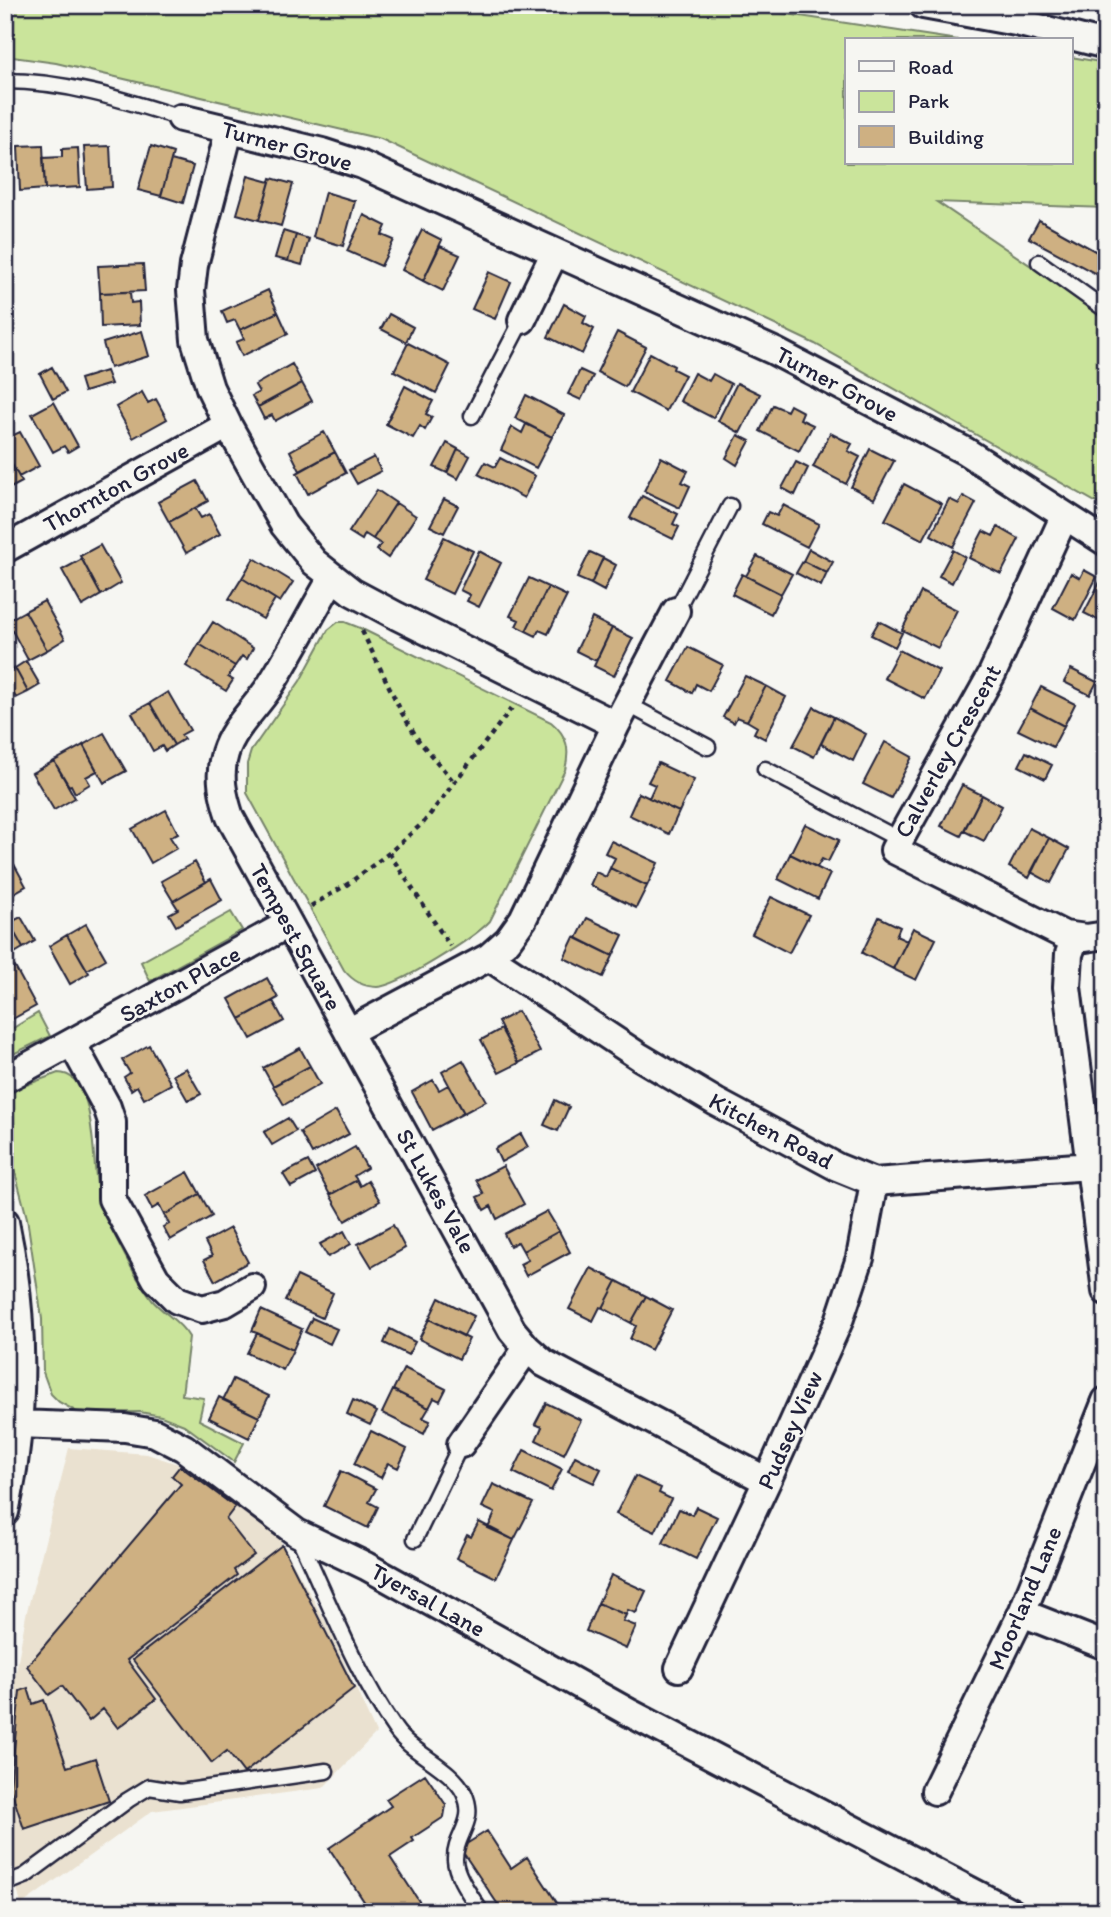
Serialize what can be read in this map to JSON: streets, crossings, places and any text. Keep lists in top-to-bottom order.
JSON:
{
  "streets": {
    "street": [
      "Turner Grove",
      "Thornton Grove",
      "Calverley Crescent",
      "Tempest Square",
      "Saxton Place",
      "Kitchen Road",
      "St Lukes Vale",
      "Pudsey View",
      "Moorland Lane",
      "Tyersal Lane"
    ]
  },
  "crossings": [
    ["Turner Grove", "Calverley Crescent"],
    ["Tempest Square", "Saxton Place"],
    ["Tempest Square", "Kitchen Road"],
    ["Tempest Square", "St Lukes Vale"],
    ["Kitchen Road", "Pudsey View"],
    ["St Lukes Vale", "Pudsey View"]
  ],
  "legend": ["Road", "Park", "Building"]
}
